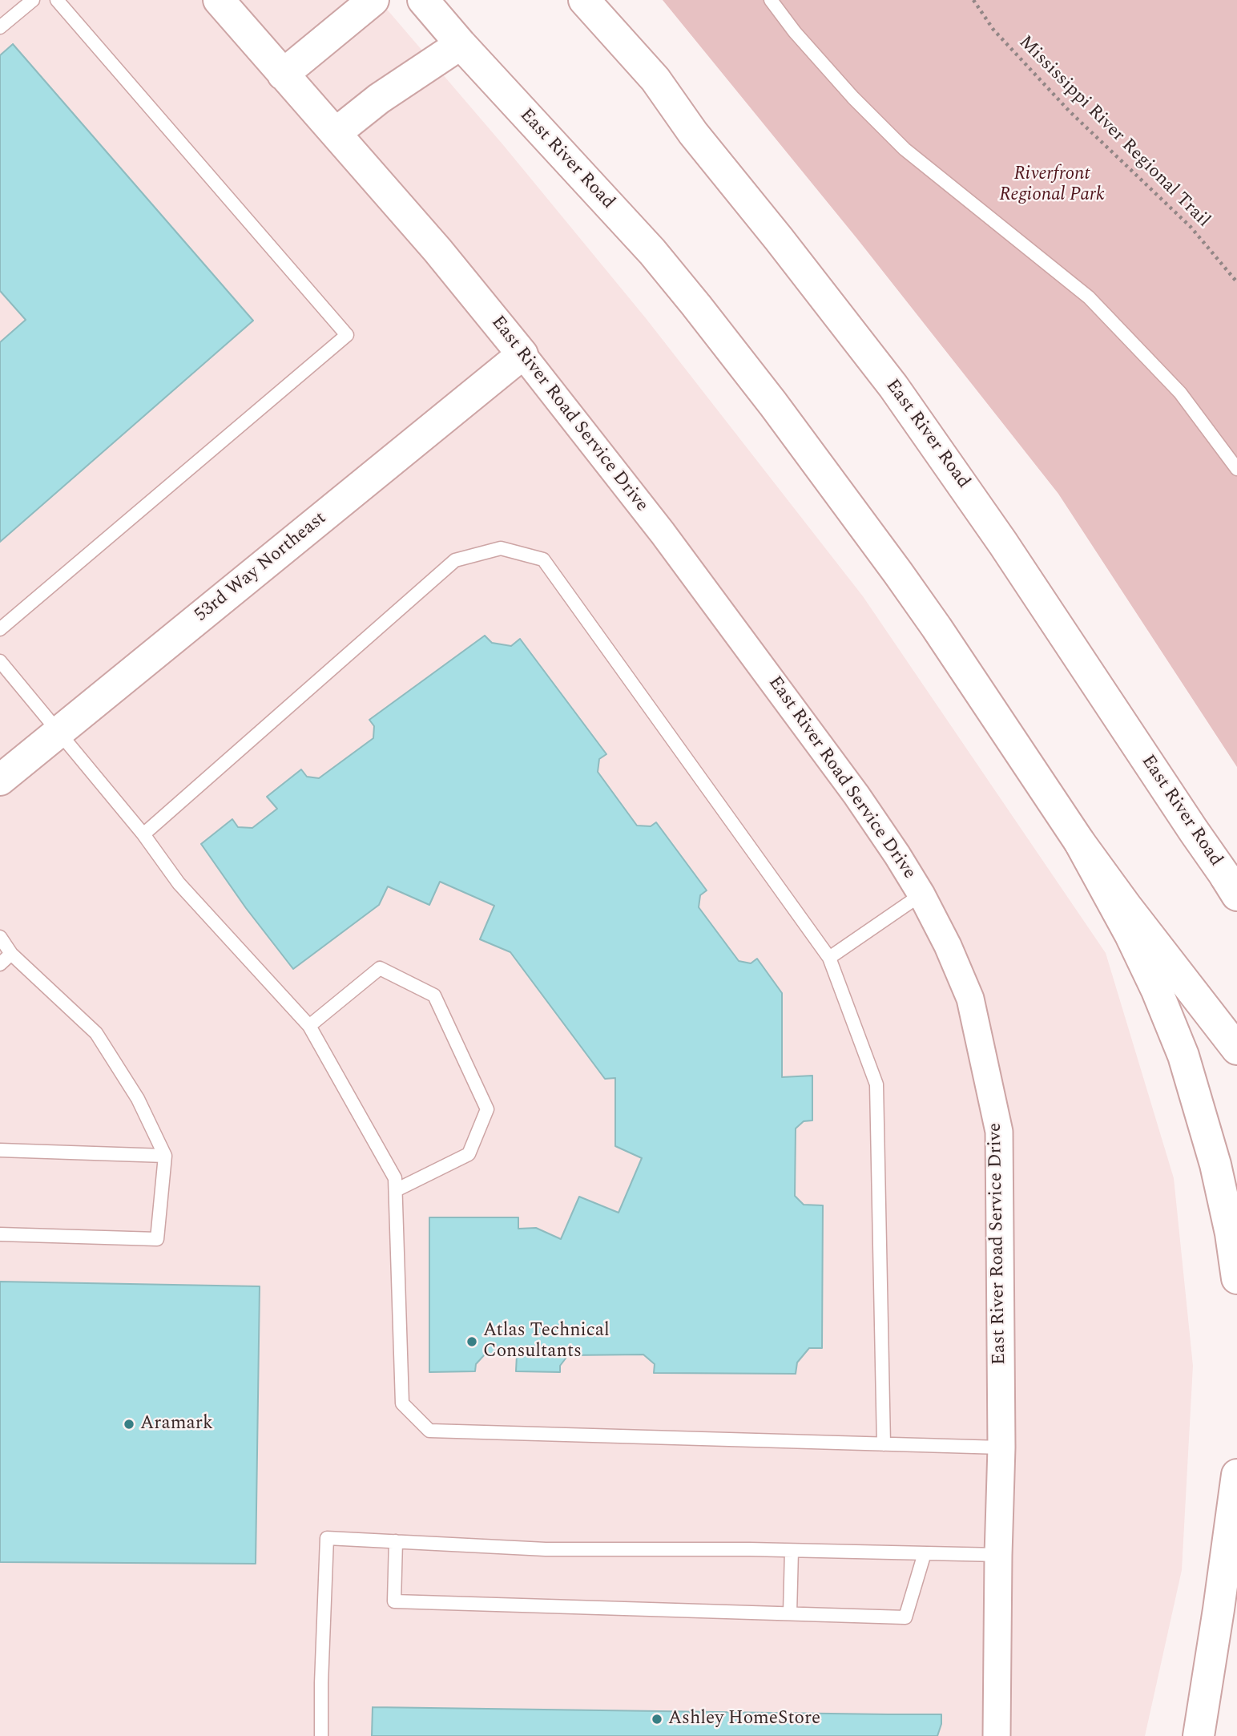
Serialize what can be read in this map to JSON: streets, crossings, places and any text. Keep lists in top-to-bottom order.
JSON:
{
  "streets": {
    "main road": ["East River Road", "East River Road Service Drive", "53rd Way Northeast"],
    "path": ["Mississippi River Regional Trail"]
  },
  "crossings": [
    ["East River Road Service Drive", "53rd Way Northeast"]
  ],
  "parks": ["Riverfront Regional Park"],
  "places": ["Atlas Technical Consultants", "Aramark", "Ashley HomeStore"]
}
